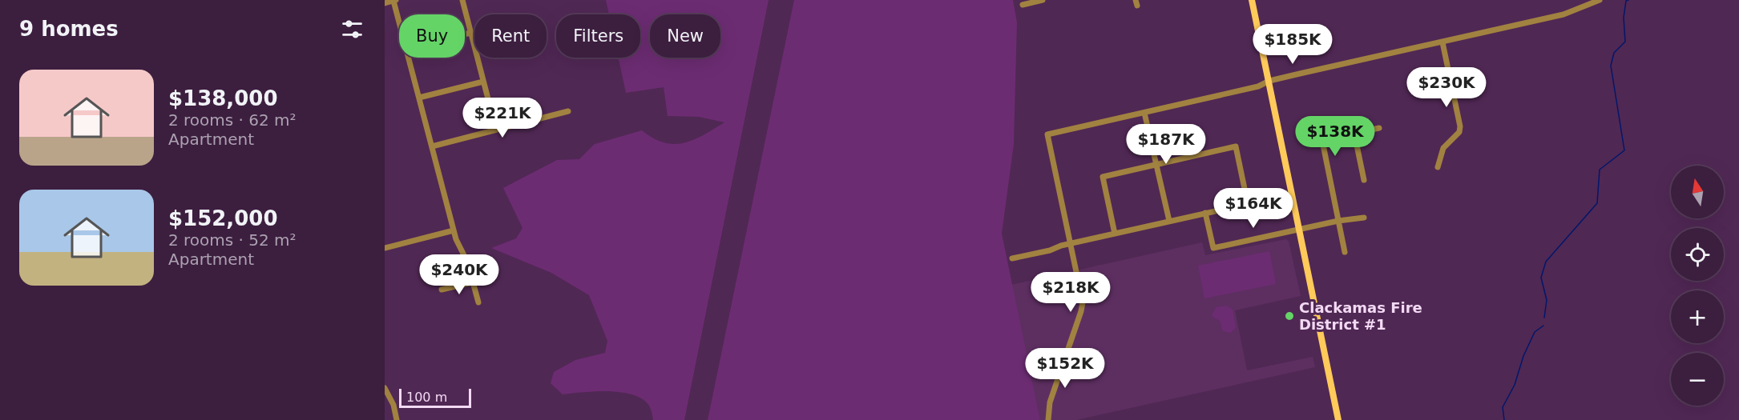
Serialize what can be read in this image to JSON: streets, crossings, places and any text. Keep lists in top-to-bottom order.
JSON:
{
  "places": ["Clackamas Fire District #1"],
  "scale_bar": "100 m",
  "north": "top",
  "page": {
    "heading": "9 homes",
    "chip": [
      "Buy",
      "Rent",
      "Filters",
      "New"
    ],
    "price": [
      "$185K",
      "$230K",
      "$221K",
      "$138K",
      "$187K",
      "$164K",
      "$240K",
      "$218K",
      "$152K"
    ],
    "list": [
      {
        "name": "$138,000",
        "note": "2 rooms · 62 m² · Apartment"
      },
      {
        "name": "$152,000",
        "note": "2 rooms · 52 m² · Apartment"
      }
    ],
    "map_buttons": ["+", "−"],
    "scale": "100 m"
  }
}
